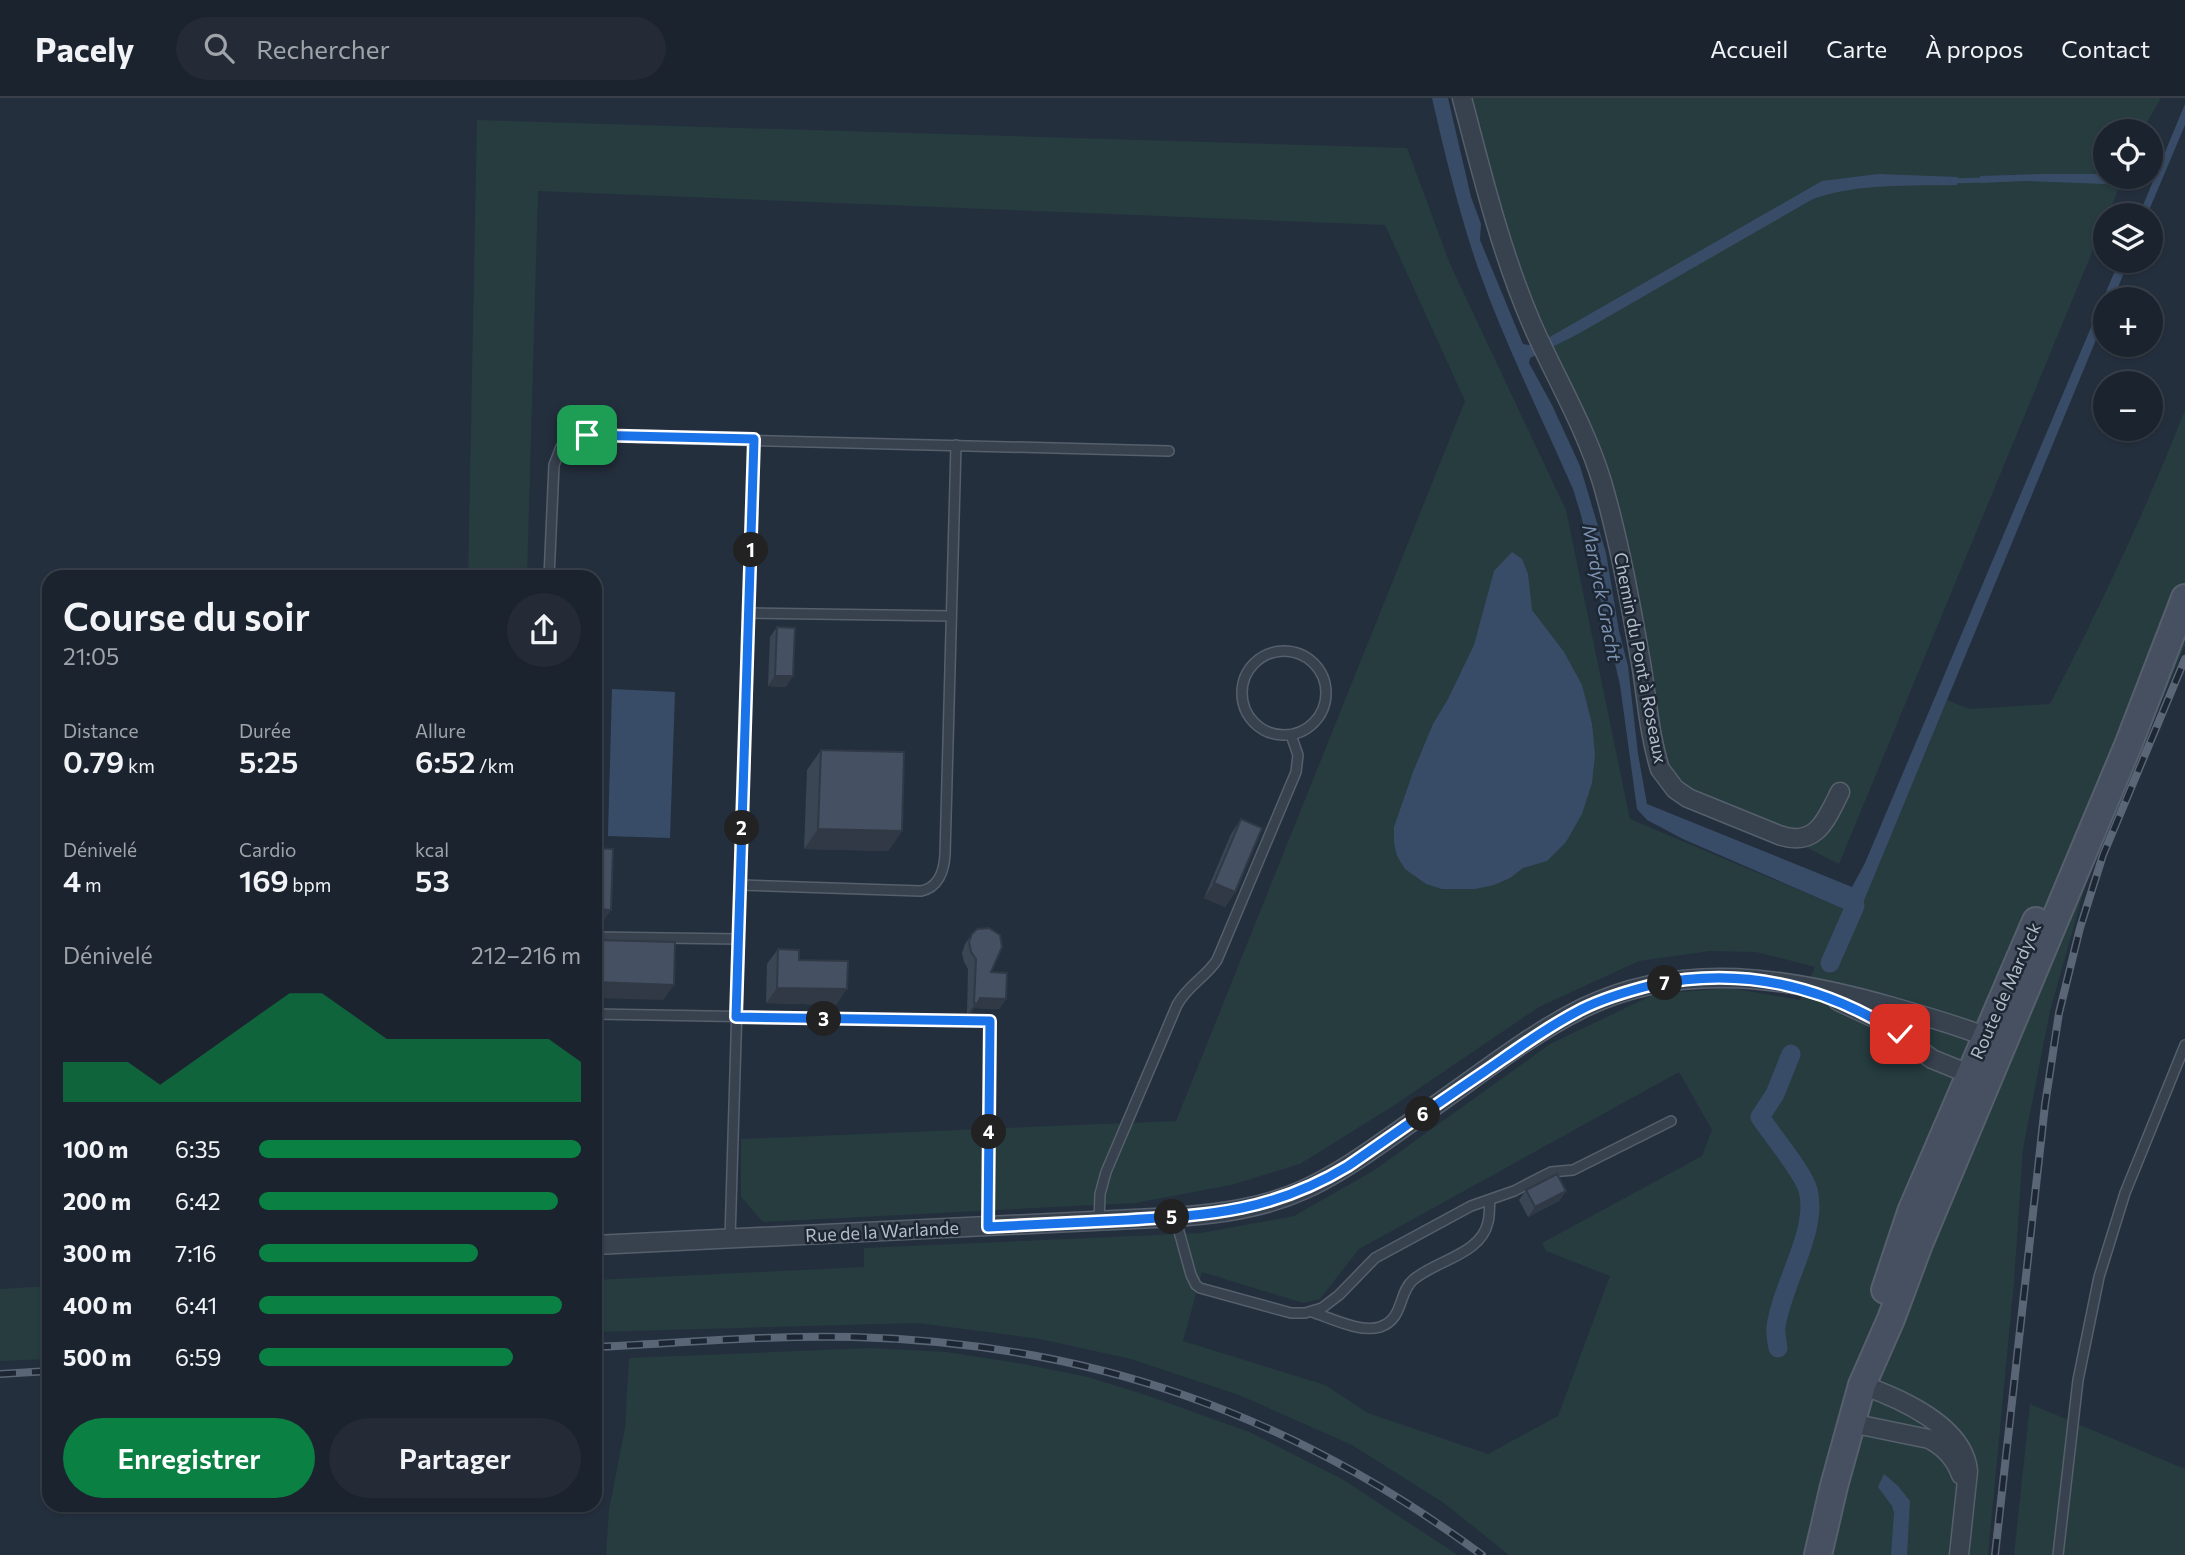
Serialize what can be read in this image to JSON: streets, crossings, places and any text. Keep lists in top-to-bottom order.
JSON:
{
  "streets": {
    "main road": ["Route de Mardyck"],
    "street": ["Chemin du Pont à Roseaux", "Rue de la Warlande"]
  },
  "crossings": [
    ["Route de Mardyck", "Rue de la Warlande"]
  ],
  "water": ["Mardyck Gracht"],
  "page": {
    "header": "Pacely",
    "search": "Rechercher",
    "nav": [
      "Accueil",
      "Carte",
      "À propos",
      "Contact"
    ],
    "map_buttons": ["+", "−"],
    "pins": [
      "1",
      "2",
      "7",
      "3",
      "6",
      "4",
      "5"
    ],
    "heading": ["Course du soir", "21:05"],
    "stats": [
      ["Distance", "0.79 km"],
      ["Durée", "5:25"],
      ["Allure", "6:52 /km"],
      ["Dénivelé", "4 m"],
      ["Cardio", "169 bpm"],
      ["kcal", "53"]
    ],
    "chart": ["Dénivelé", "212–216 m"],
    "list": [
      {
        "name": "100 m",
        "note": "6:35"
      },
      {
        "name": "200 m",
        "note": "6:42"
      },
      {
        "name": "300 m",
        "note": "7:16"
      },
      {
        "name": "400 m",
        "note": "6:41"
      },
      {
        "name": "500 m",
        "note": "6:59"
      }
    ],
    "buttons": ["Enregistrer", "Partager"]
  }
}
